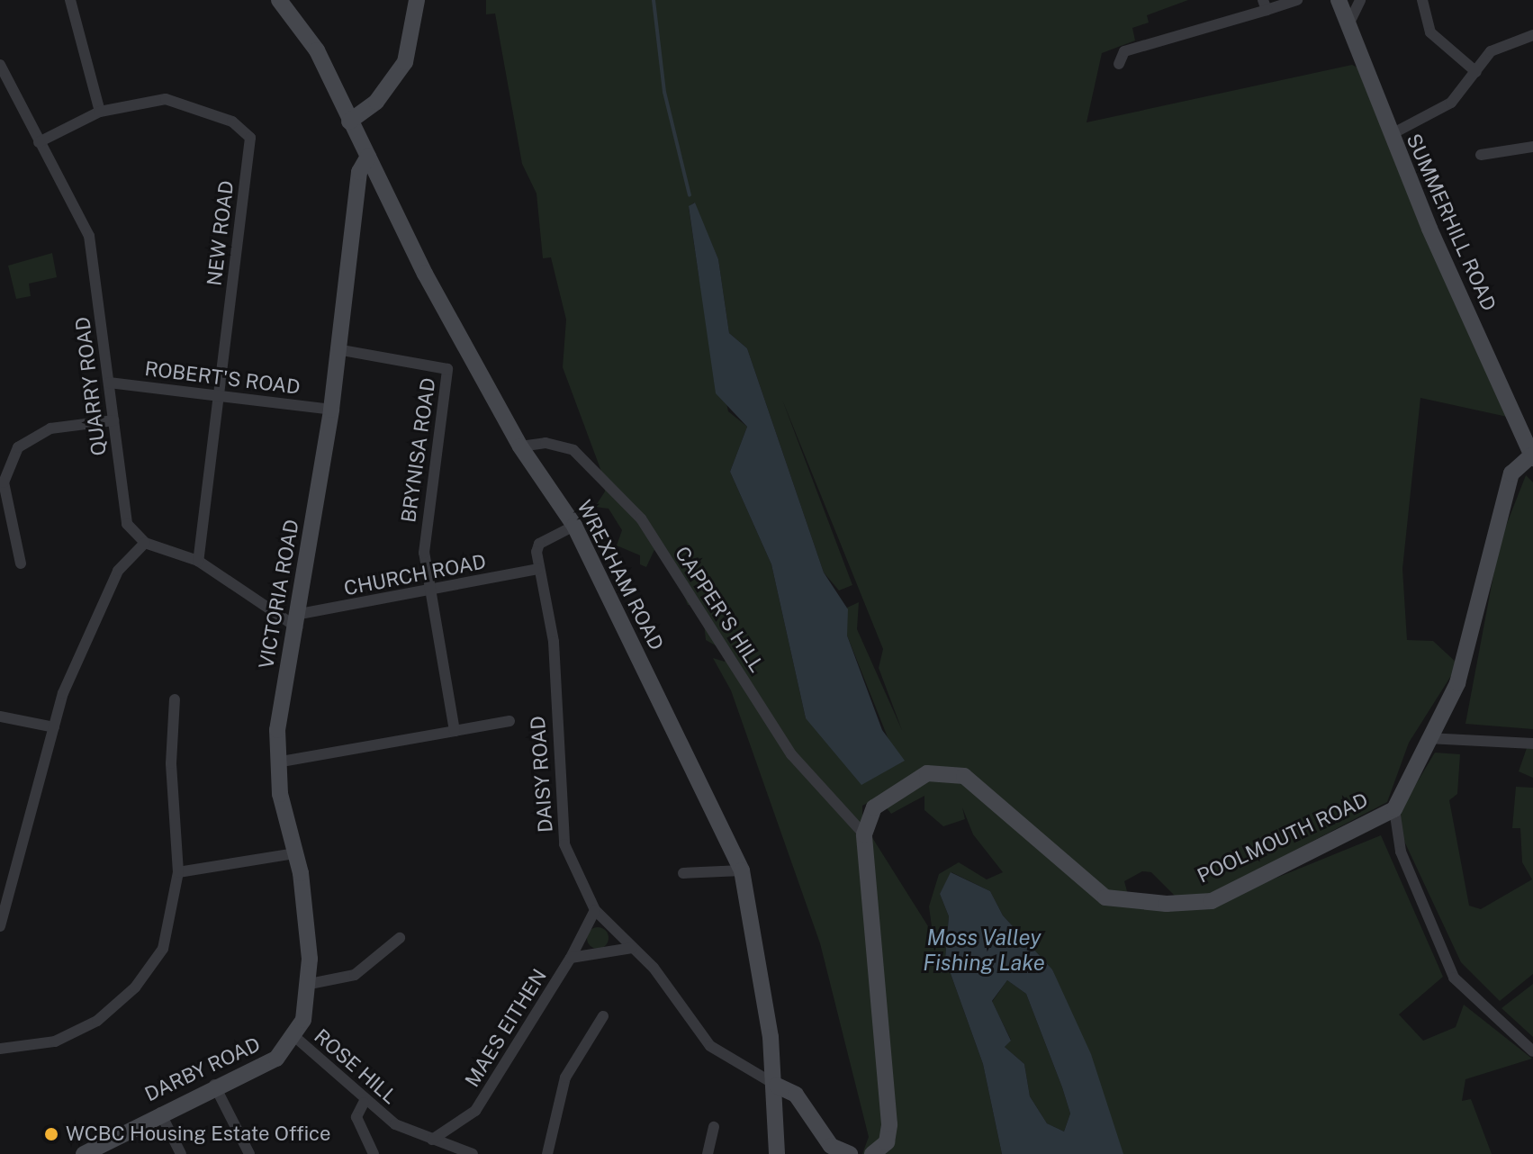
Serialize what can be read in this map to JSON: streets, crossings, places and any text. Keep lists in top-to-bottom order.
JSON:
{
  "streets": {
    "street": [
      "SUMMERHILL ROAD",
      "NEW ROAD",
      "ROBERT'S ROAD",
      "QUARRY ROAD",
      "BRYNISA ROAD",
      "CHURCH ROAD",
      "WREXHAM ROAD",
      "VICTORIA ROAD",
      "CAPPER'S HILL",
      "DAISY ROAD",
      "POOLMOUTH ROAD",
      "MAES EITHEN",
      "ROSE HILL",
      "DARBY ROAD"
    ]
  },
  "crossings": [
    ["SUMMERHILL ROAD", "POOLMOUTH ROAD"],
    ["NEW ROAD", "ROBERT'S ROAD"],
    ["NEW ROAD", "QUARRY ROAD"],
    ["ROBERT'S ROAD", "QUARRY ROAD"],
    ["ROBERT'S ROAD", "VICTORIA ROAD"],
    ["BRYNISA ROAD", "CHURCH ROAD"],
    ["BRYNISA ROAD", "VICTORIA ROAD"],
    ["CHURCH ROAD", "VICTORIA ROAD"],
    ["CHURCH ROAD", "DAISY ROAD"],
    ["WREXHAM ROAD", "VICTORIA ROAD"],
    ["WREXHAM ROAD", "CAPPER'S HILL"],
    ["WREXHAM ROAD", "DAISY ROAD"],
    ["VICTORIA ROAD", "ROSE HILL"],
    ["VICTORIA ROAD", "DARBY ROAD"],
    ["CAPPER'S HILL", "POOLMOUTH ROAD"],
    ["DAISY ROAD", "MAES EITHEN"],
    ["MAES EITHEN", "ROSE HILL"],
    ["ROSE HILL", "DARBY ROAD"]
  ],
  "water": ["Moss Valley Fishing Lake"],
  "places": ["WCBC Housing Estate Office"]
}
